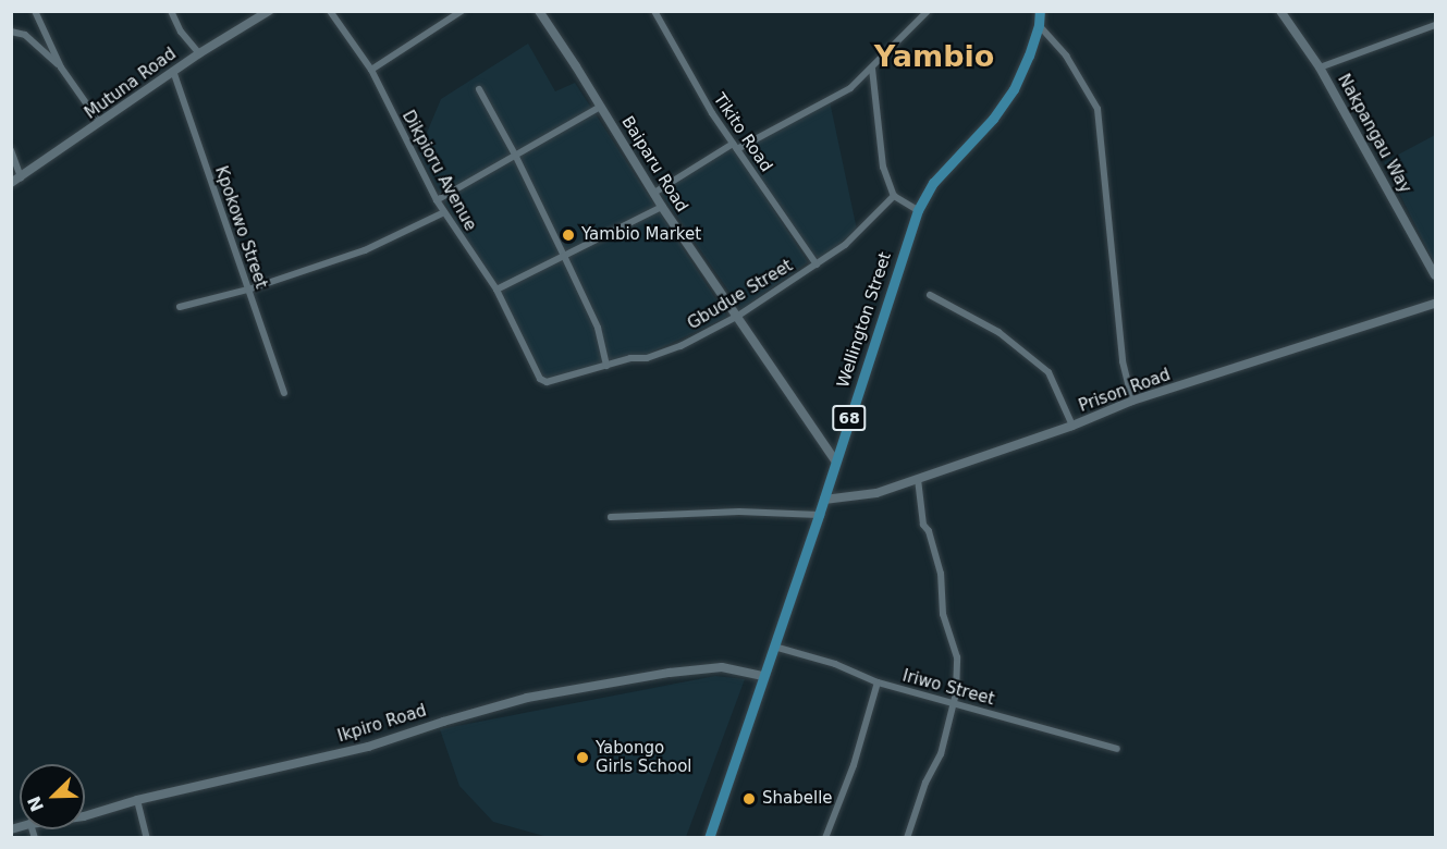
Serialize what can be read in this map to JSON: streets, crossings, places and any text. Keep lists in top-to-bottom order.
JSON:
{
  "streets": {
    "main road": ["Wellington Street", "68"],
    "street": [
      "Mutuna Road",
      "Tikito Road",
      "Nakpangau Way",
      "Baiparu Road",
      "Dikpioru Avenue",
      "Kpokowo Street",
      "Gbudue Street",
      "Prison Road",
      "Iriwo Street",
      "Ikpiro Road"
    ]
  },
  "crossings": [
    ["Mutuna Road", "Kpokowo Street"],
    ["Tikito Road", "Gbudue Street"],
    ["Baiparu Road", "Gbudue Street"],
    ["Baiparu Road", "Wellington Street"],
    ["Dikpioru Avenue", "Gbudue Street"],
    ["Wellington Street", "Prison Road"],
    ["Wellington Street", "Iriwo Street"],
    ["Wellington Street", "Ikpiro Road"]
  ],
  "districts": ["Yambio"],
  "places": ["Yambio Market", "Yabongo Girls School", "Shabelle"],
  "north": "bottom left"
}
